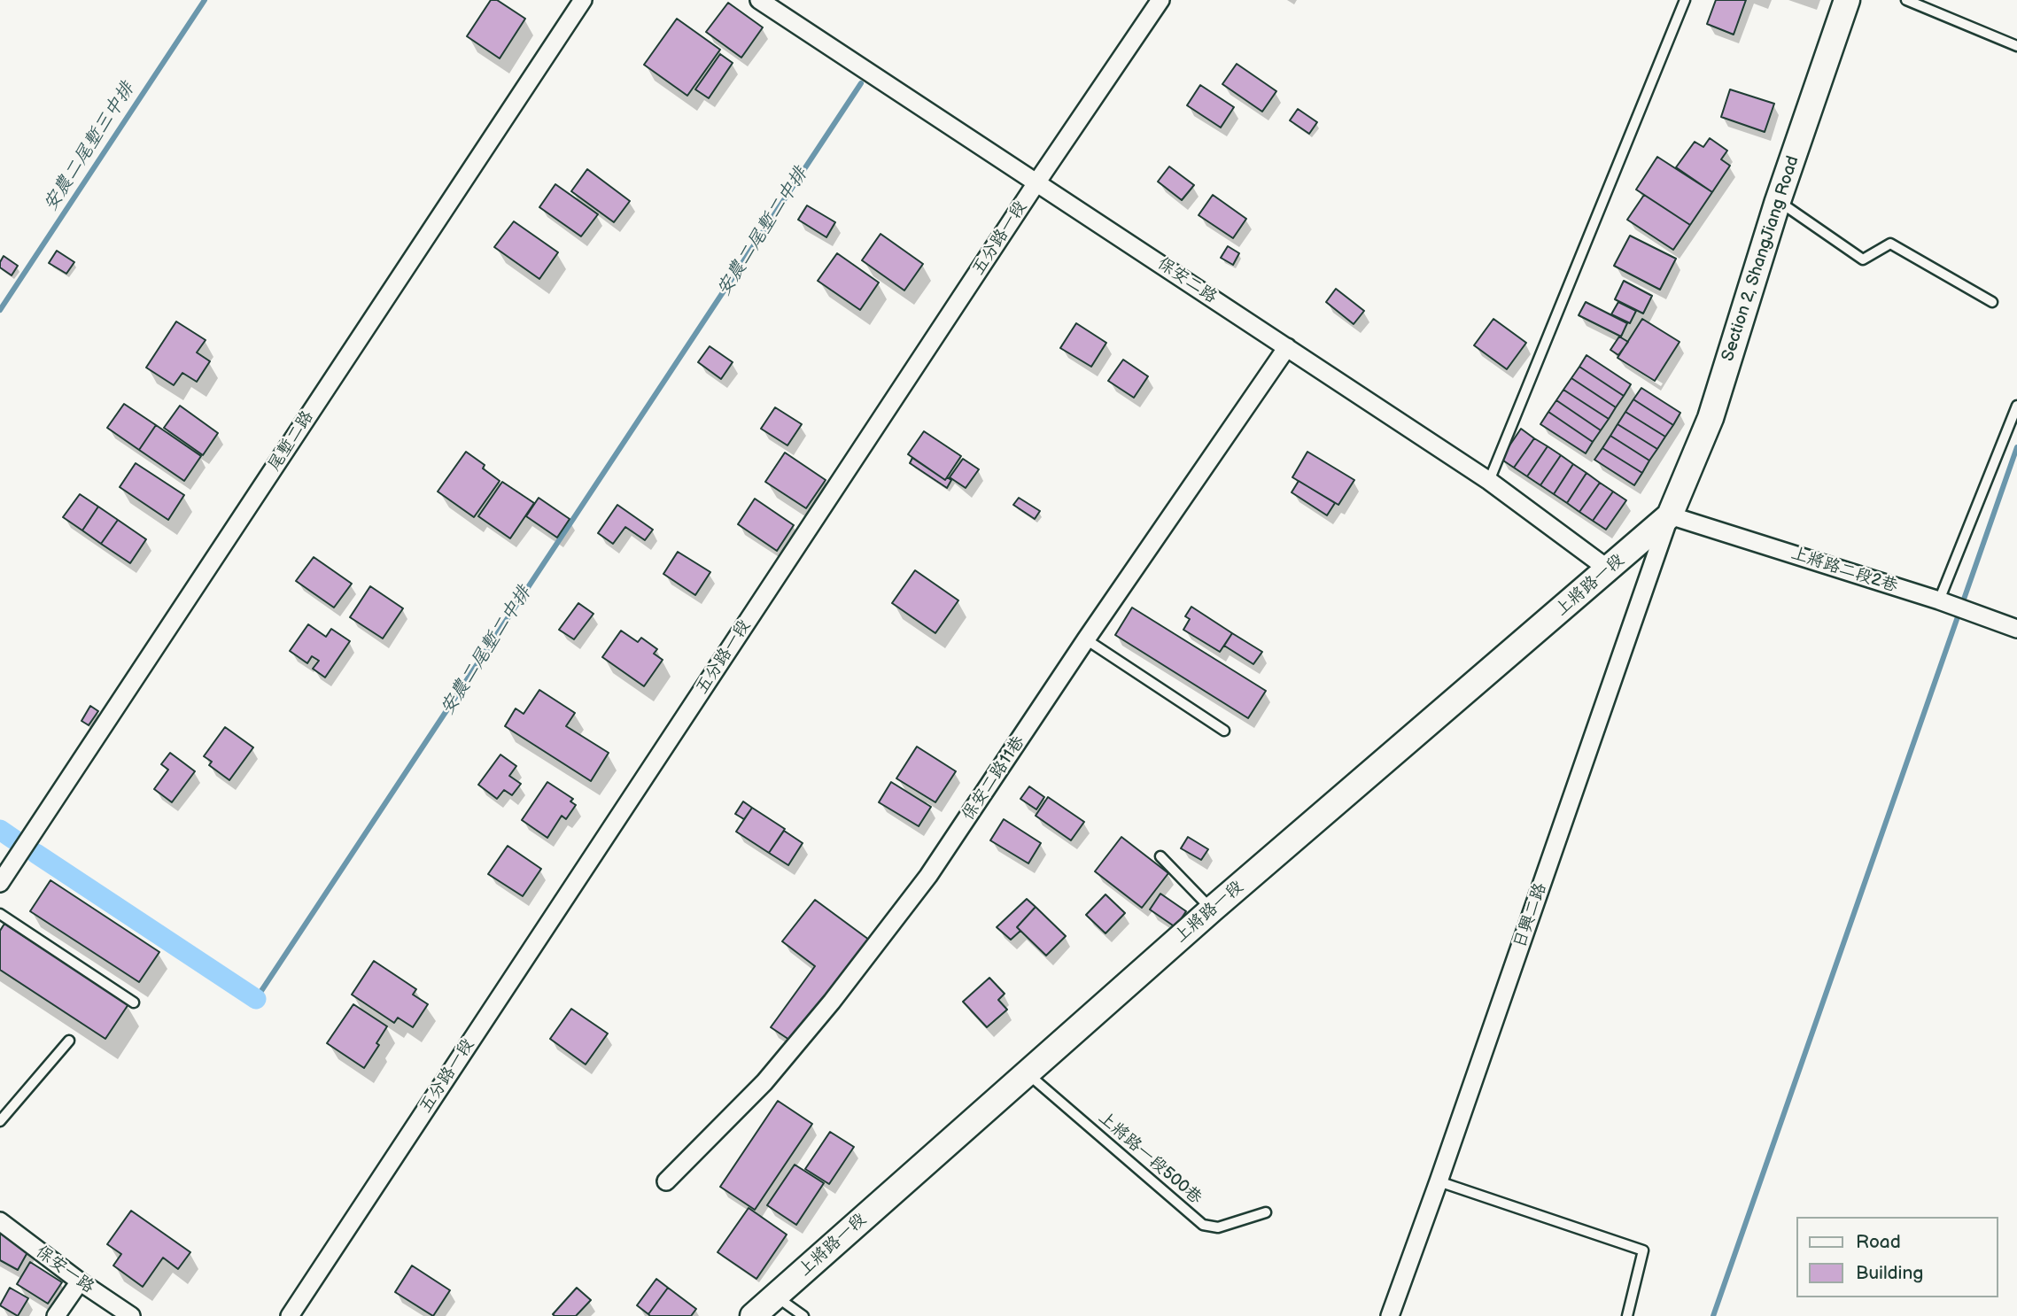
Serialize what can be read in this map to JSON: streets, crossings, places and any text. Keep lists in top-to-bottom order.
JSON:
{
  "streets": {
    "main road": ["Section 2, ShangJiang Road", "上將路一段"],
    "street": [
      "五分路一段",
      "保安二路",
      "尾塹二路",
      "上將路二段2巷",
      "保安二路11巷",
      "日興二路",
      "保安一路"
    ],
    "lane": ["上將路一段500巷"]
  },
  "crossings": [
    ["五分路一段", "保安二路"],
    ["Section 2, ShangJiang Road", "上將路二段2巷"],
    ["Section 2, ShangJiang Road", "上將路一段"],
    ["Section 2, ShangJiang Road", "日興二路"],
    ["保安二路", "上將路一段"],
    ["保安二路", "保安二路11巷"],
    ["上將路二段2巷", "上將路一段"],
    ["上將路二段2巷", "日興二路"],
    ["上將路一段", "日興二路"],
    ["上將路一段", "上將路一段500巷"]
  ],
  "water": ["安農二尾塹三中排", "安農二尾塹二中排"],
  "legend": ["Road", "Building"]
}
